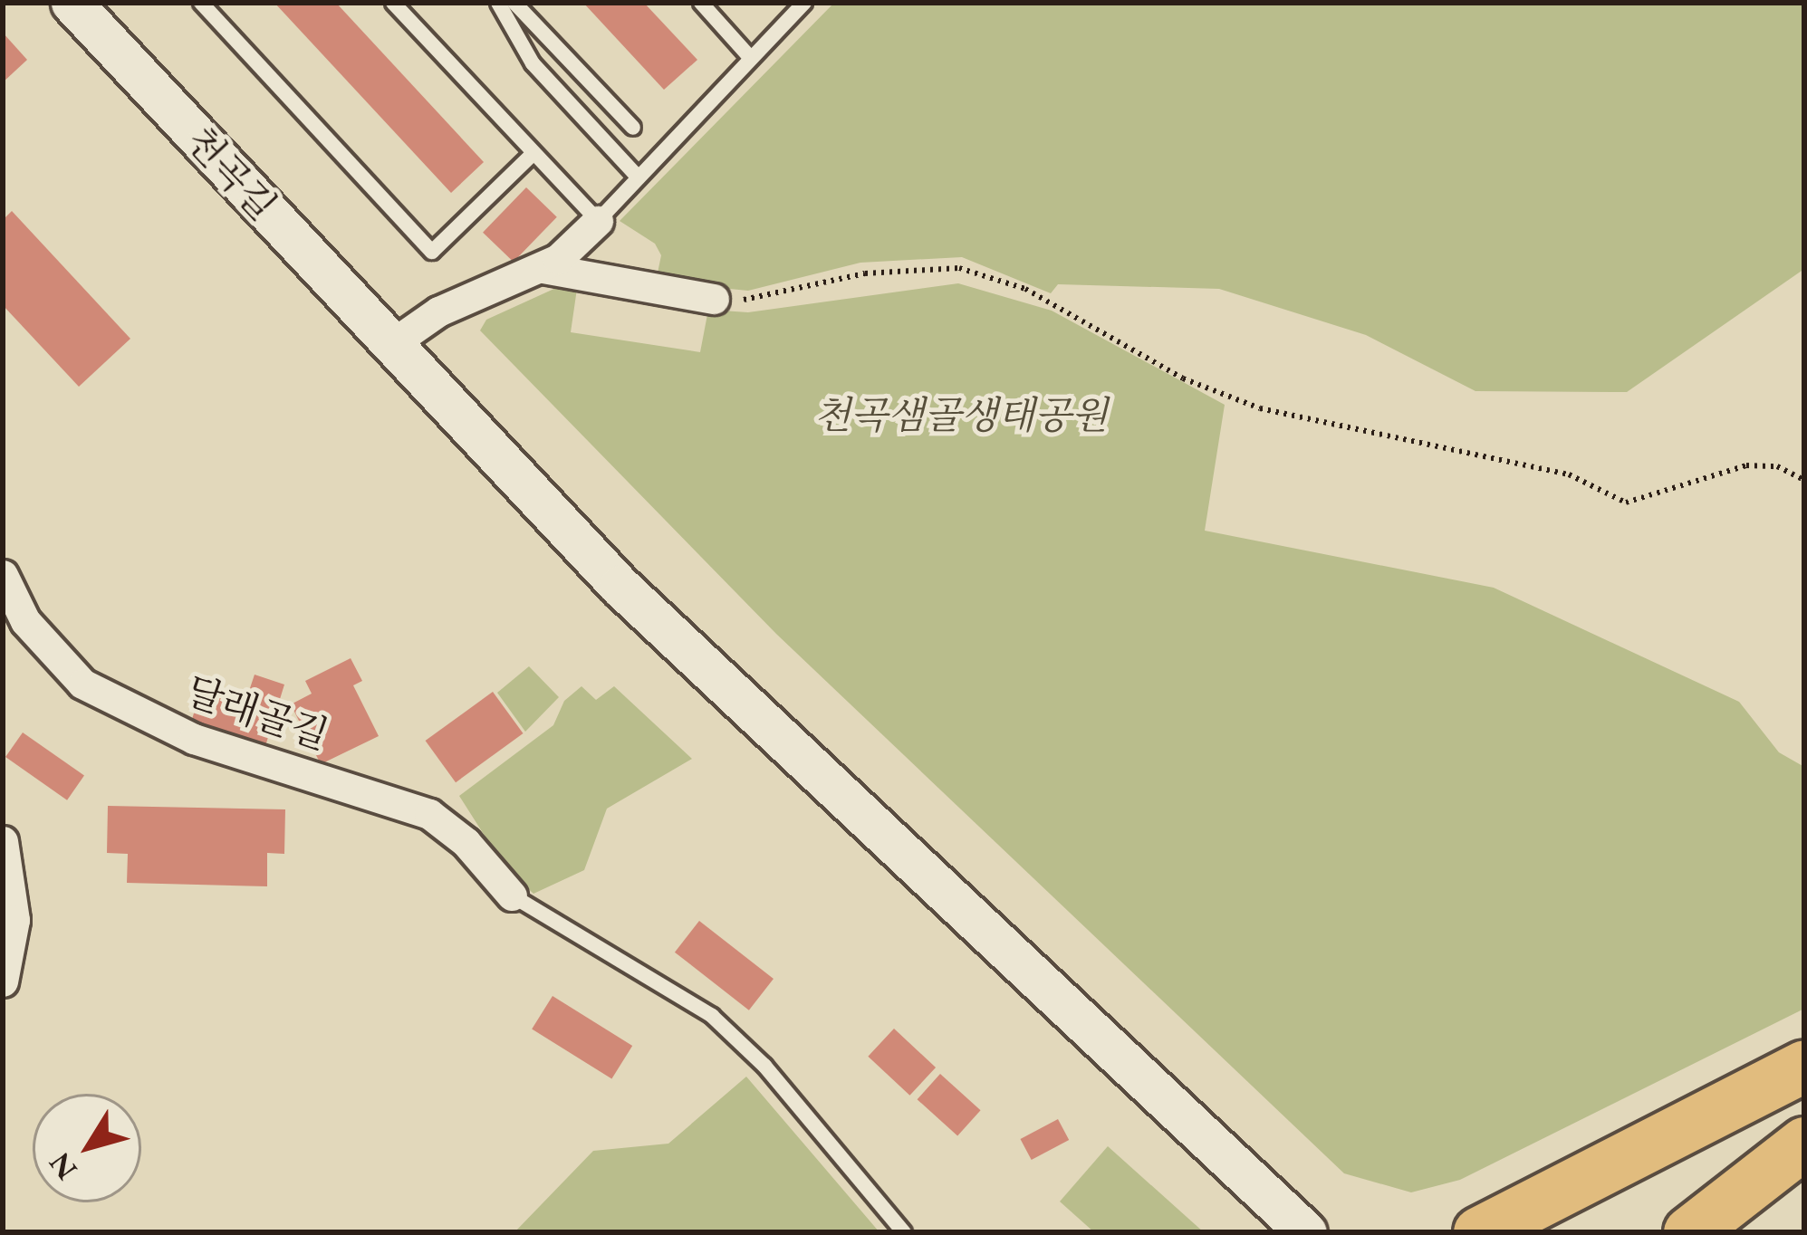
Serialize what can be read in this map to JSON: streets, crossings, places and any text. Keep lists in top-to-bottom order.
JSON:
{
  "streets": {
    "street": ["천곡길", "달래골길"]
  },
  "parks": ["천곡샘골생태공원"],
  "north": "bottom left"
}
